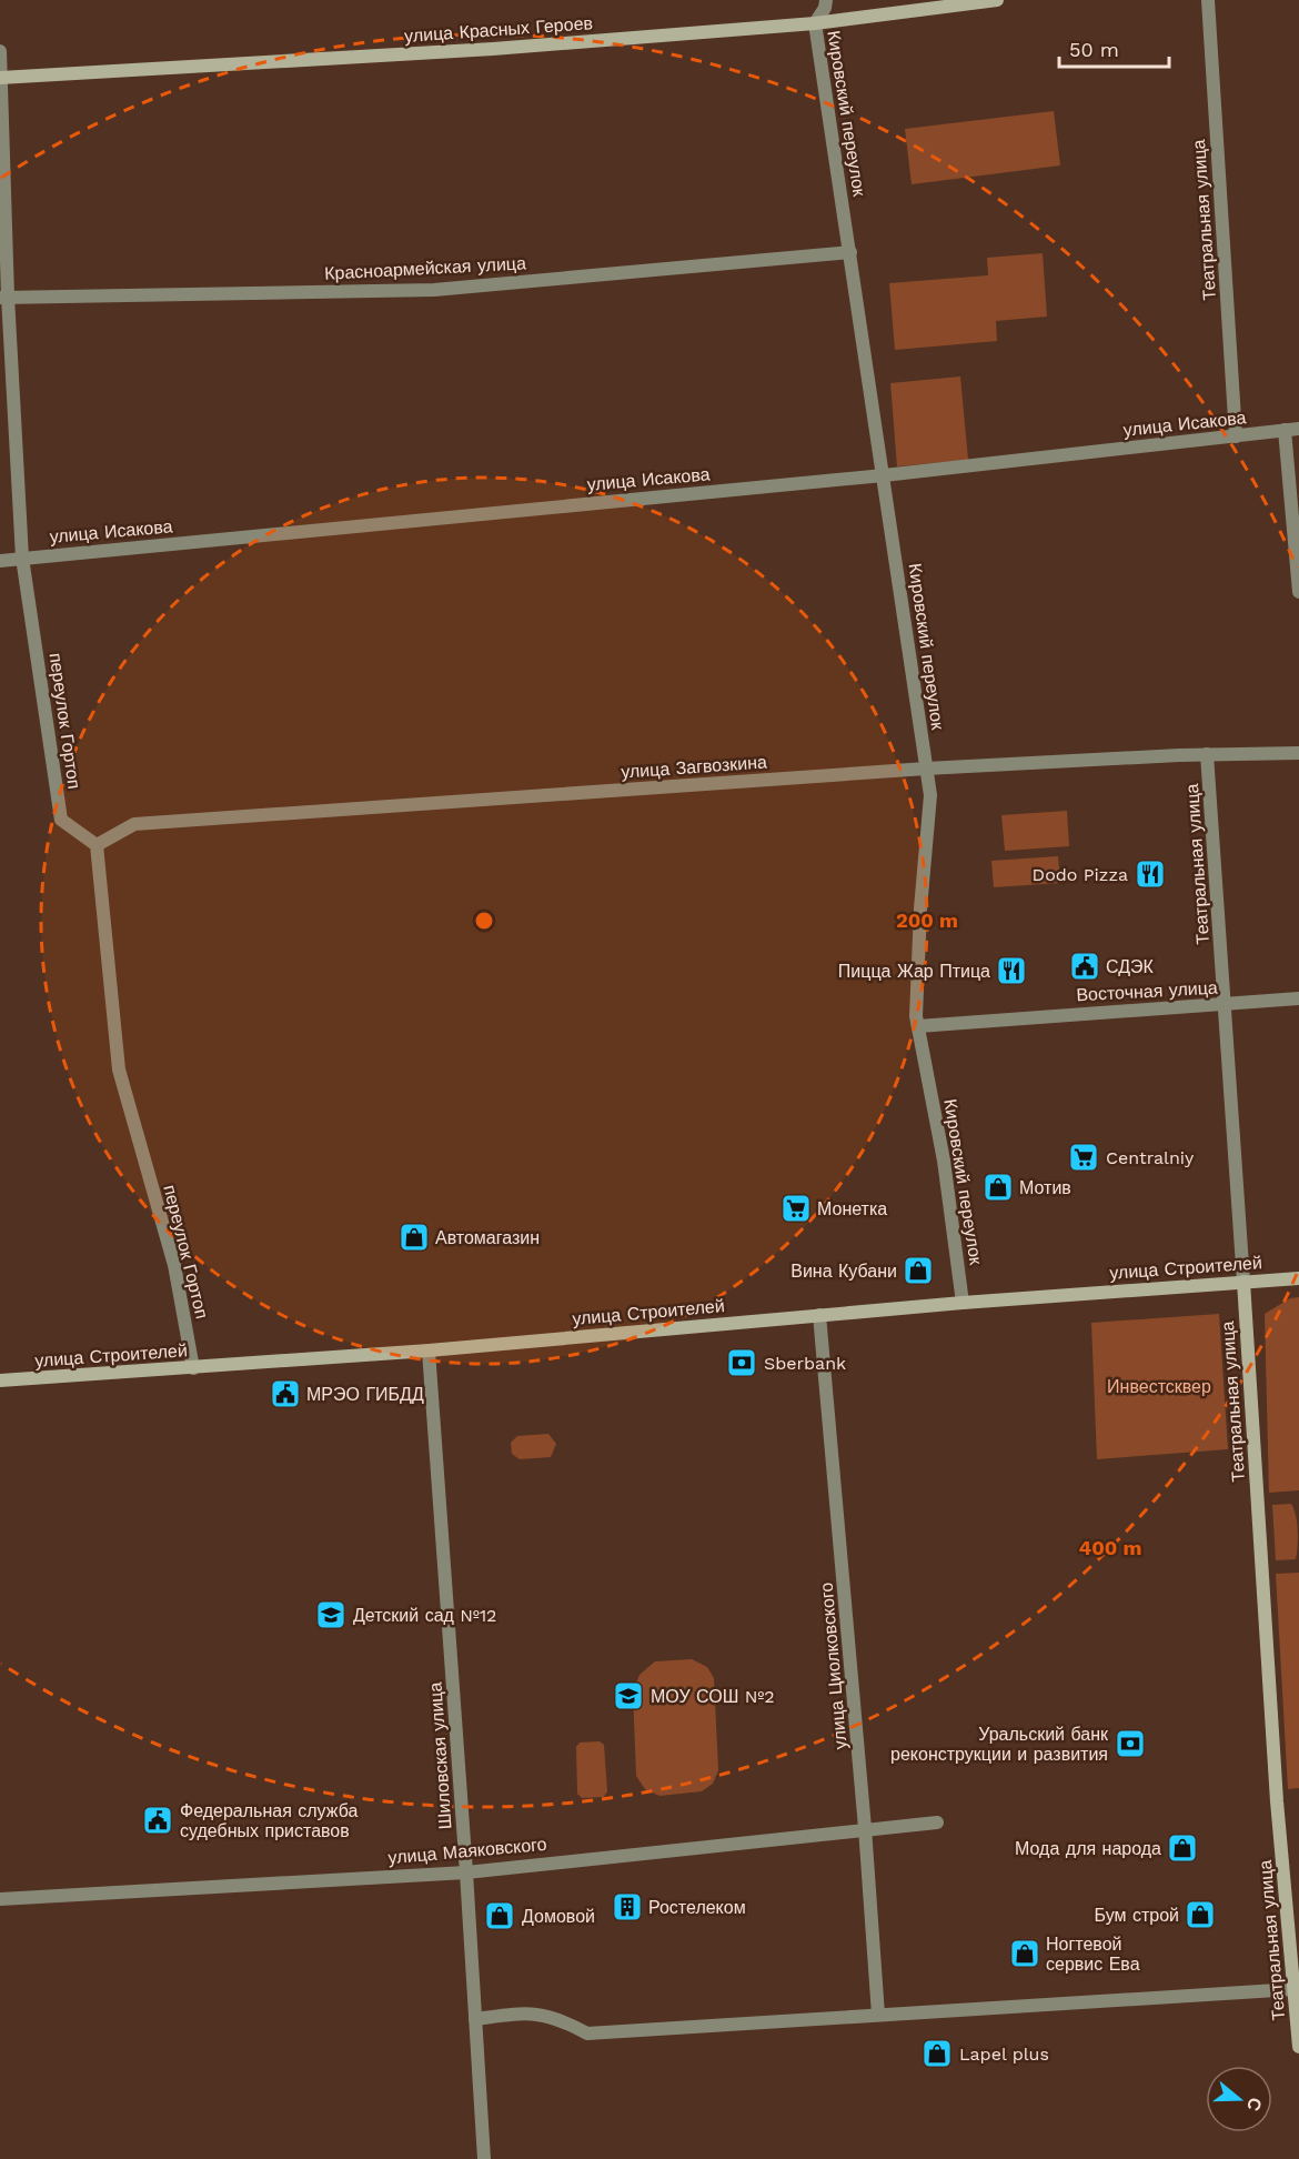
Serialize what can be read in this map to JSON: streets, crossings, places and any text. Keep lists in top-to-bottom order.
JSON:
{
  "streets": {
    "main road": ["улица Красных Героев", "Театральная улица", "улица Строителей"],
    "street": [
      "Кировский переулок",
      "Красноармейская улица",
      "улица Исакова",
      "переулок Гортоп",
      "улица Загвозкина",
      "Восточная улица",
      "улица Циолковского",
      "Шиловская улица",
      "улица Маяковского"
    ]
  },
  "crossings": [
    ["улица Красных Героев", "Кировский переулок"],
    ["улица Красных Героев", "переулок Гортоп"],
    ["Кировский переулок", "Красноармейская улица"],
    ["Кировский переулок", "улица Исакова"],
    ["Кировский переулок", "улица Загвозкина"],
    ["Кировский переулок", "Восточная улица"],
    ["Кировский переулок", "улица Строителей"],
    ["Театральная улица", "улица Исакова"],
    ["Театральная улица", "улица Загвозкина"],
    ["Театральная улица", "Восточная улица"],
    ["Театральная улица", "улица Строителей"],
    ["Красноармейская улица", "переулок Гортоп"],
    ["улица Исакова", "переулок Гортоп"],
    ["переулок Гортоп", "улица Загвозкина"],
    ["переулок Гортоп", "улица Строителей"],
    ["улица Строителей", "улица Циолковского"],
    ["улица Строителей", "Шиловская улица"],
    ["улица Циолковского", "улица Маяковского"],
    ["Шиловская улица", "улица Маяковского"]
  ],
  "parks": ["Инвестсквер"],
  "places": {
    "restaurant": ["Dodo Pizza", "Пицца Жар Птица"],
    "public building": ["СДЭК", "МРЭО ГИБДД", "Федеральная служба судебных приставов"],
    "supermarket": ["Centralniy", "Монетка"],
    "shop": [
      "Мотив",
      "Автомагазин",
      "Вина Кубани",
      "Мода для народа",
      "Бум строй",
      "Домовой",
      "Ногтевой сервис Ева",
      "Lapel plus"
    ],
    "bank": ["Sberbank", "Уральский банк реконструкции и развития"],
    "school or university": ["Детский сад №12", "МОУ СОШ №2"],
    "building": ["Ростелеком"]
  },
  "scale_bar": "50 m",
  "north": "right",
  "rings": ["200 m", "400 m"]
}
